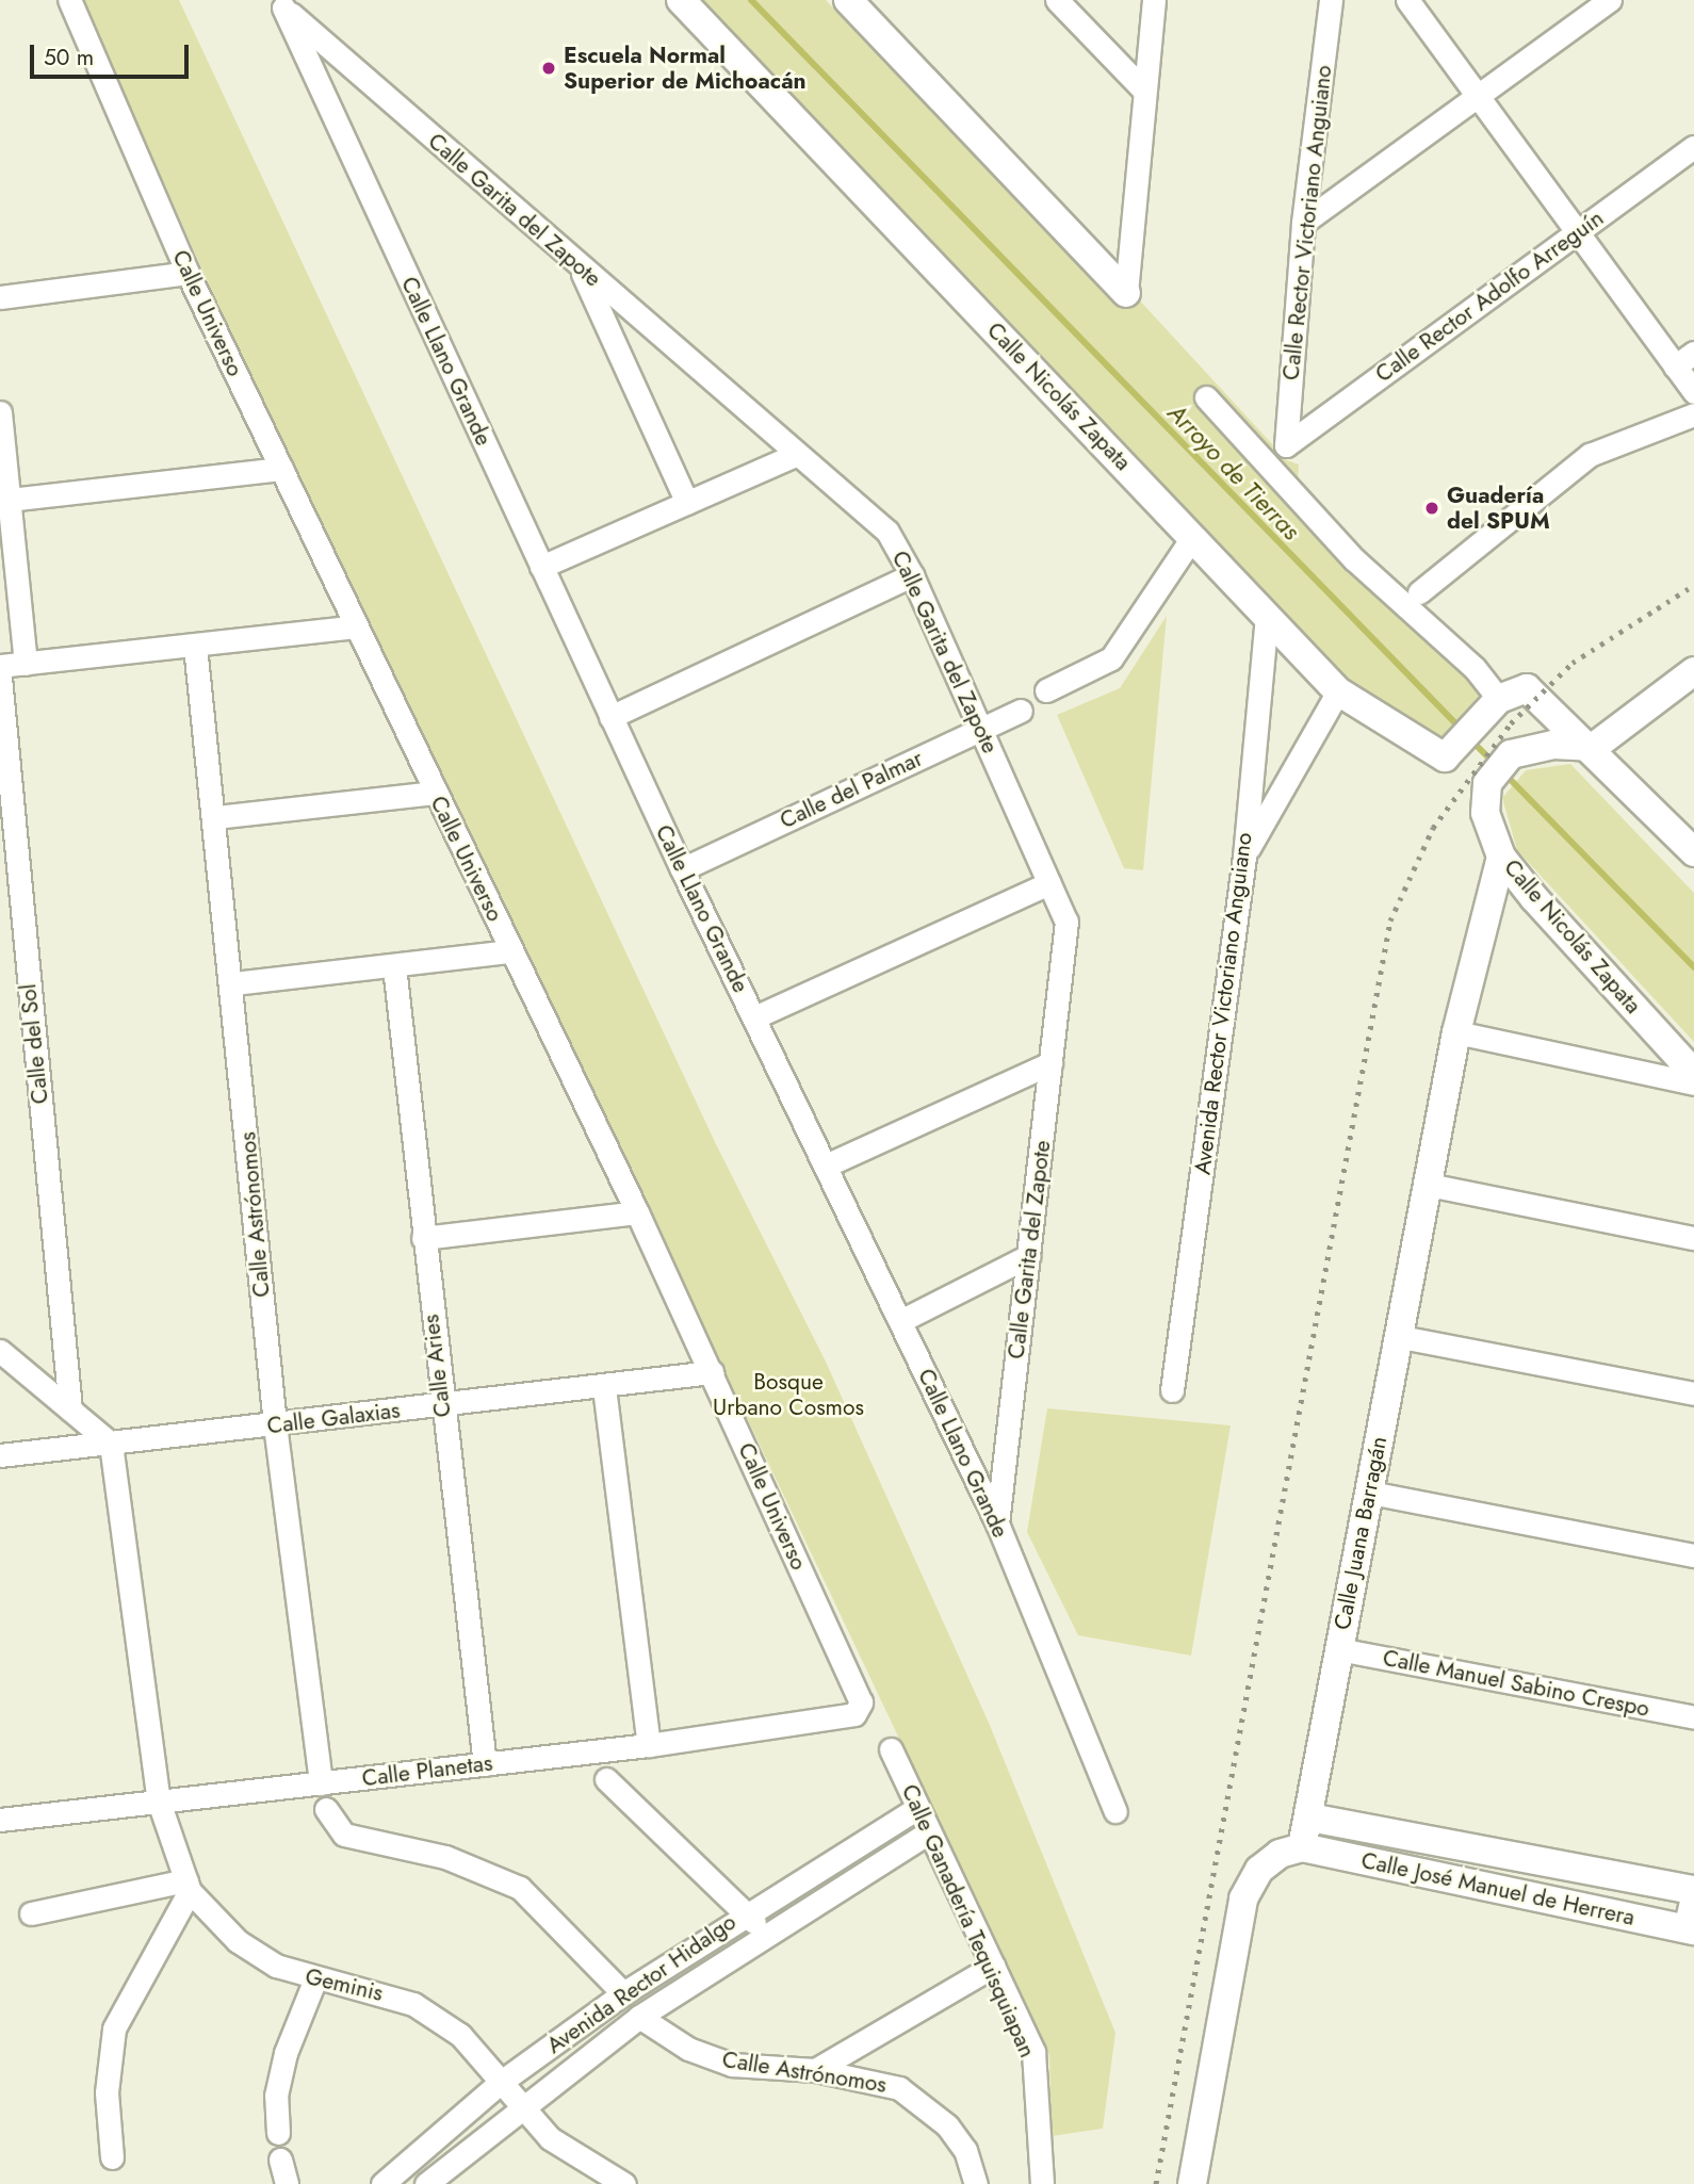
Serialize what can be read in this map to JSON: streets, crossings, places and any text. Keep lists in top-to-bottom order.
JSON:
{
  "streets": {
    "street": [
      "Calle Garita del Zapote",
      "Calle Rector Victoriano Anguiano",
      "Calle Rector Adolfo Arreguín",
      "Calle Universo",
      "Calle Llano Grande",
      "Calle Nicolás Zapata",
      "Calle del Palmar",
      "Avenida Rector Victoriano Anguiano",
      "Calle del Sol",
      "Calle Astrónomos",
      "Calle Aries",
      "Calle Galaxias",
      "Calle Juana Barragán",
      "Calle Manuel Sabino Crespo",
      "Calle Planetas",
      "Calle José Manuel de Herrera",
      "Calle Ganadería Tequisquiapan",
      "Avenida Rector Hidalgo",
      "Geminis"
    ]
  },
  "crossings": [
    ["Calle Garita del Zapote", "Calle Llano Grande"],
    ["Calle Garita del Zapote", "Calle del Palmar"],
    ["Calle Rector Victoriano Anguiano", "Calle Rector Adolfo Arreguín"],
    ["Calle Universo", "Calle Galaxias"],
    ["Calle Universo", "Calle Planetas"],
    ["Calle Llano Grande", "Calle del Palmar"],
    ["Calle Nicolás Zapata", "Avenida Rector Victoriano Anguiano"],
    ["Calle Nicolás Zapata", "Calle Juana Barragán"],
    ["Calle Astrónomos", "Calle Galaxias"],
    ["Calle Astrónomos", "Calle Planetas"],
    ["Calle Astrónomos", "Avenida Rector Hidalgo"],
    ["Calle Aries", "Calle Galaxias"],
    ["Calle Aries", "Calle Planetas"],
    ["Calle Galaxias", "Geminis"],
    ["Calle Juana Barragán", "Calle Manuel Sabino Crespo"],
    ["Calle Juana Barragán", "Calle José Manuel de Herrera"],
    ["Calle Planetas", "Geminis"],
    ["Calle Ganadería Tequisquiapan", "Avenida Rector Hidalgo"],
    ["Avenida Rector Hidalgo", "Geminis"]
  ],
  "water": ["Arroyo de Tierras"],
  "parks": ["Bosque Urbano Cosmos"],
  "places": ["Escuela Normal Superior de Michoacán", "Guadería del SPUM"],
  "scale_bar": "50 m"
}
